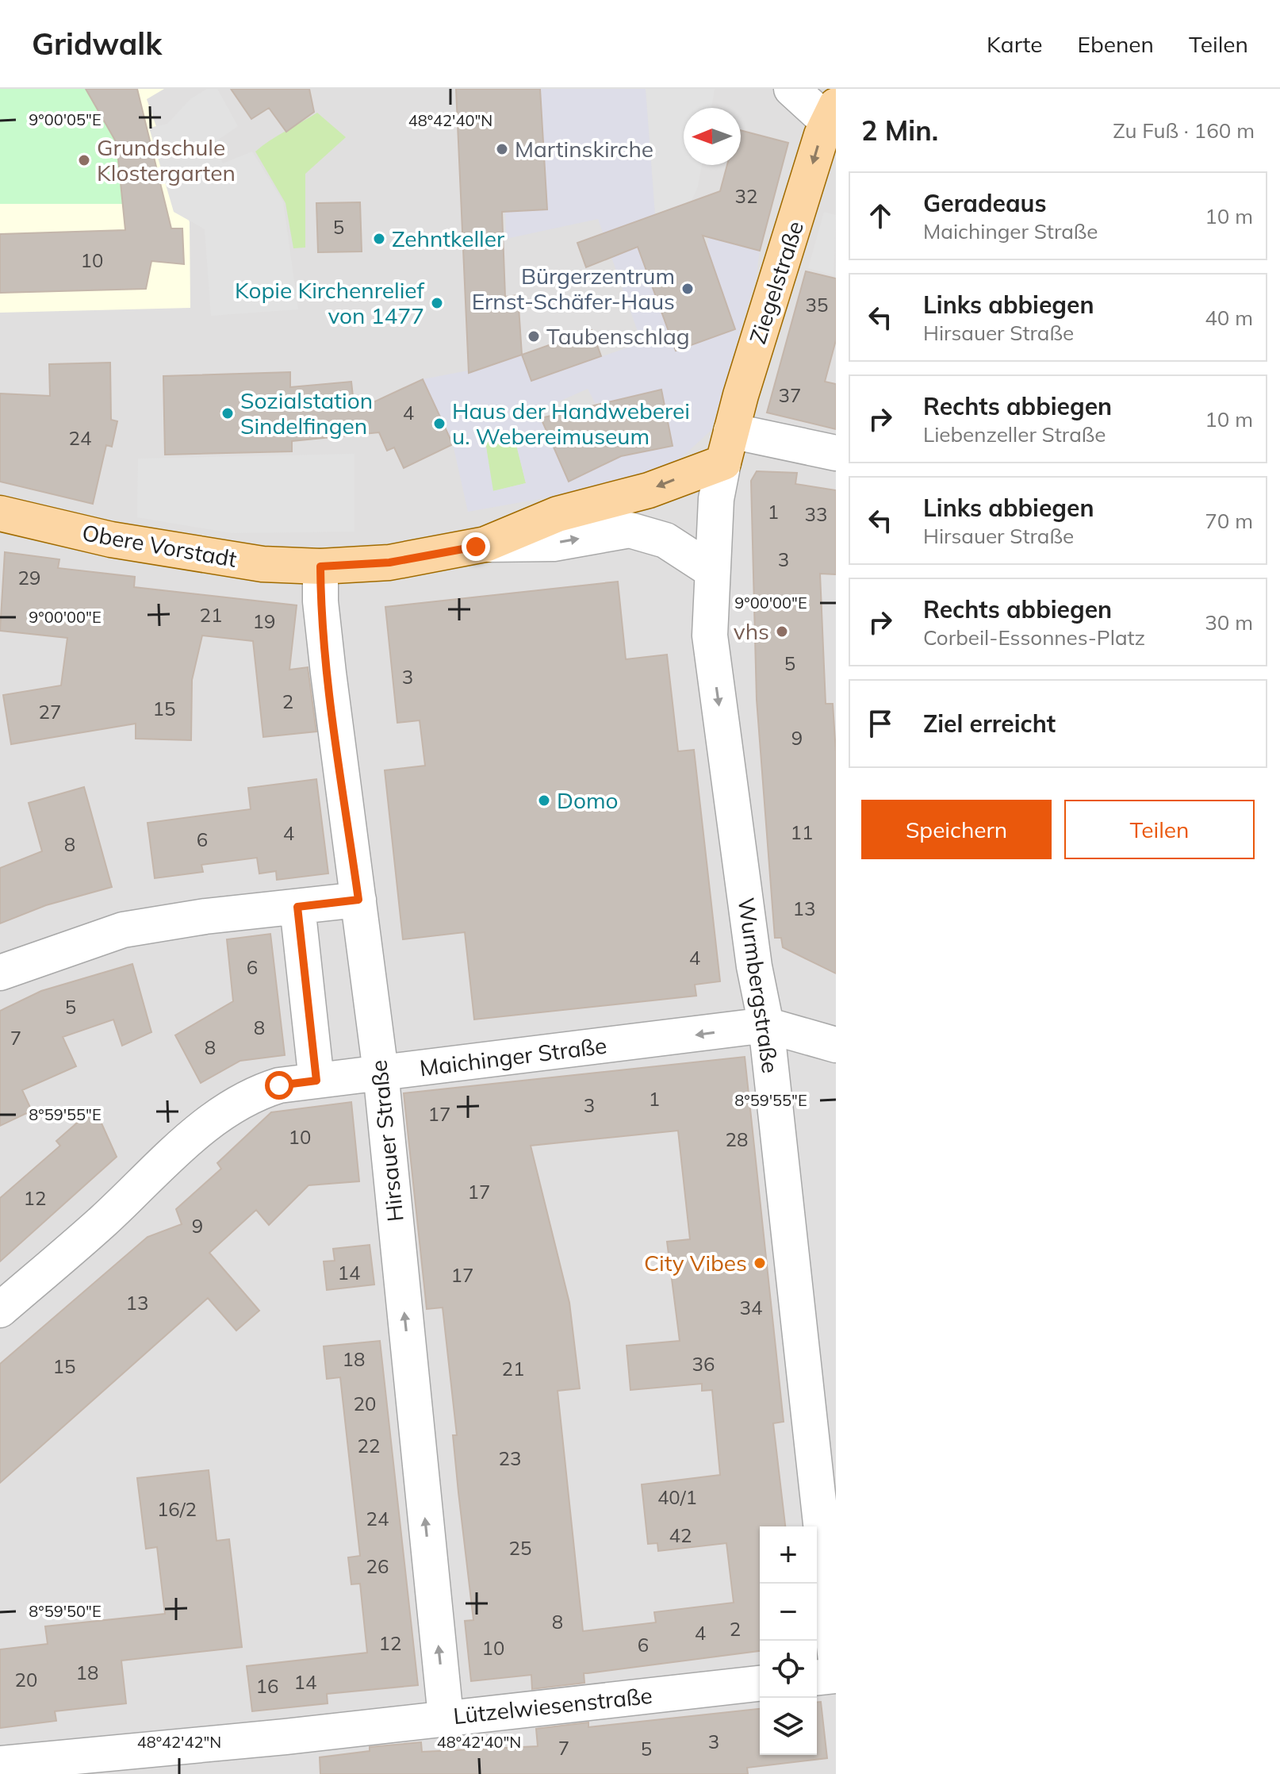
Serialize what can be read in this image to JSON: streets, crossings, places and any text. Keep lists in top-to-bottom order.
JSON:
{
  "streets": {
    "main road": ["Ziegelstraße", "Obere Vorstadt"],
    "street": [
      "Wurmbergstraße",
      "Maichinger Straße",
      "Hirsauer Straße",
      "Lützelwiesenstraße"
    ]
  },
  "crossings": [
    ["Ziegelstraße", "Obere Vorstadt"],
    ["Ziegelstraße", "Wurmbergstraße"],
    ["Obere Vorstadt", "Wurmbergstraße"],
    ["Obere Vorstadt", "Hirsauer Straße"],
    ["Wurmbergstraße", "Maichinger Straße"],
    ["Maichinger Straße", "Hirsauer Straße"],
    ["Hirsauer Straße", "Lützelwiesenstraße"]
  ],
  "one_way": [
    "Ziegelstraße",
    "Wurmbergstraße",
    "Maichinger Straße",
    "Hirsauer Straße"
  ],
  "places": [
    "Martinskirche",
    "Grundschule Klostergarten",
    "Zehntkeller",
    "Bürgerzentrum Ernst-Schäfer-Haus",
    "Kopie Kirchenrelief von 1477",
    "Taubenschlag",
    "Sozialstation Sindelfingen",
    "Haus der Handweberei u. Webereimuseum",
    "vhs",
    "Domo",
    "City Vibes"
  ],
  "house_numbers": [
    "32",
    "5",
    "10",
    "35",
    "37",
    "4",
    "24",
    "1",
    "33",
    "3",
    "29",
    "21",
    "19",
    "5",
    "3",
    "2",
    "15",
    "27",
    "9",
    "11",
    "4",
    "6",
    "8",
    "13",
    "4",
    "6",
    "5",
    "8",
    "7",
    "8",
    "1",
    "3",
    "17",
    "10",
    "28",
    "17",
    "12",
    "9",
    "14",
    "17",
    "13",
    "34",
    "18",
    "36",
    "15",
    "21",
    "20",
    "22",
    "23",
    "40/1",
    "16/2",
    "24",
    "42",
    "25",
    "26",
    "8",
    "2",
    "4",
    "12",
    "6",
    "10",
    "18",
    "20",
    "14",
    "16",
    "3",
    "7",
    "5"
  ],
  "north": "left",
  "page": {
    "header": "Gridwalk",
    "nav": ["Karte", "Ebenen", "Teilen"],
    "heading": ["2 Min.", "Zu Fuß · 160 m"],
    "list": [
      ["Geradeaus", "Maichinger Straße", "10 m"],
      ["Links abbiegen", "Hirsauer Straße", "40 m"],
      ["Rechts abbiegen", "Liebenzeller Straße", "10 m"],
      ["Links abbiegen", "Hirsauer Straße", "70 m"],
      ["Rechts abbiegen", "Corbeil-Essonnes-Platz", "30 m"],
      "Ziel erreicht"
    ],
    "buttons": ["Speichern", "Teilen"],
    "map_buttons": ["+", "−"]
  },
  "coordinates": [
    "9°00'05\"E",
    "48°42'40\"N",
    "9°00'00\"E",
    "8°59'55\"E",
    "8°59'50\"E",
    "48°42'42\"N"
  ]
}
